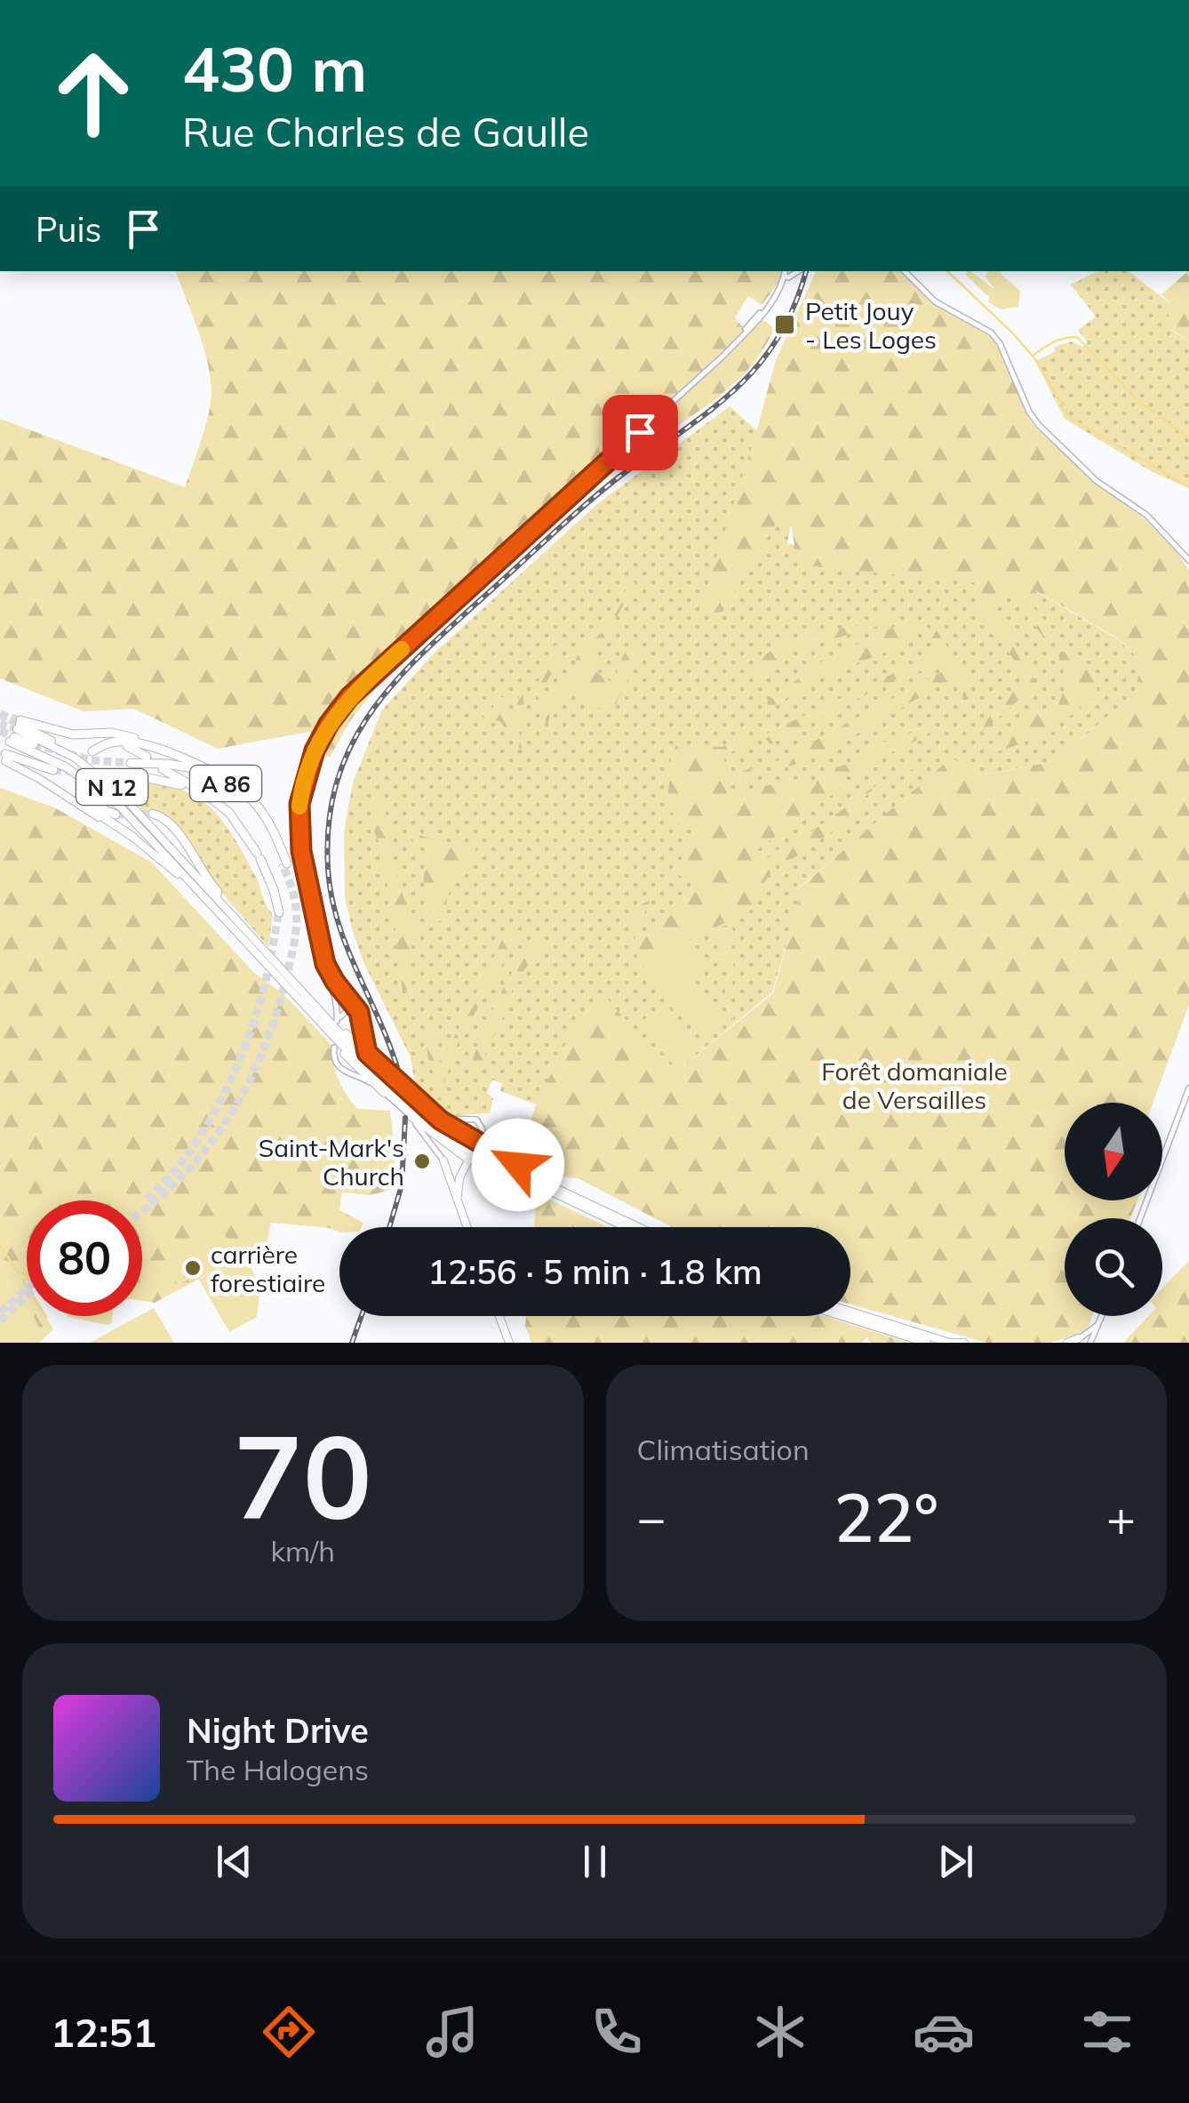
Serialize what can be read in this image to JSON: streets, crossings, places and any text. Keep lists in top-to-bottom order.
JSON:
{
  "streets": {
    "highway": ["A 86", "N 12"]
  },
  "parks": ["Forêt domaniale de Versailles"],
  "places": {
    "transit": ["Petit Jouy - Les Loges"],
    "other": ["Saint-Mark's Church", "carrière forestiaire"]
  },
  "north": "bottom",
  "page": {
    "turn": ["430 m", "Rue Charles de Gaulle"],
    "then": "Puis",
    "limit": "80",
    "trip": "12:56 · 5 min · 1.8 km",
    "tile": [
      ["70", "km/h"],
      "Climatisation"
    ],
    "heat": ["−", "22°", "+"],
    "song": ["Night Drive", "The Halogens"],
    "tabs": "12:51"
  }
}
